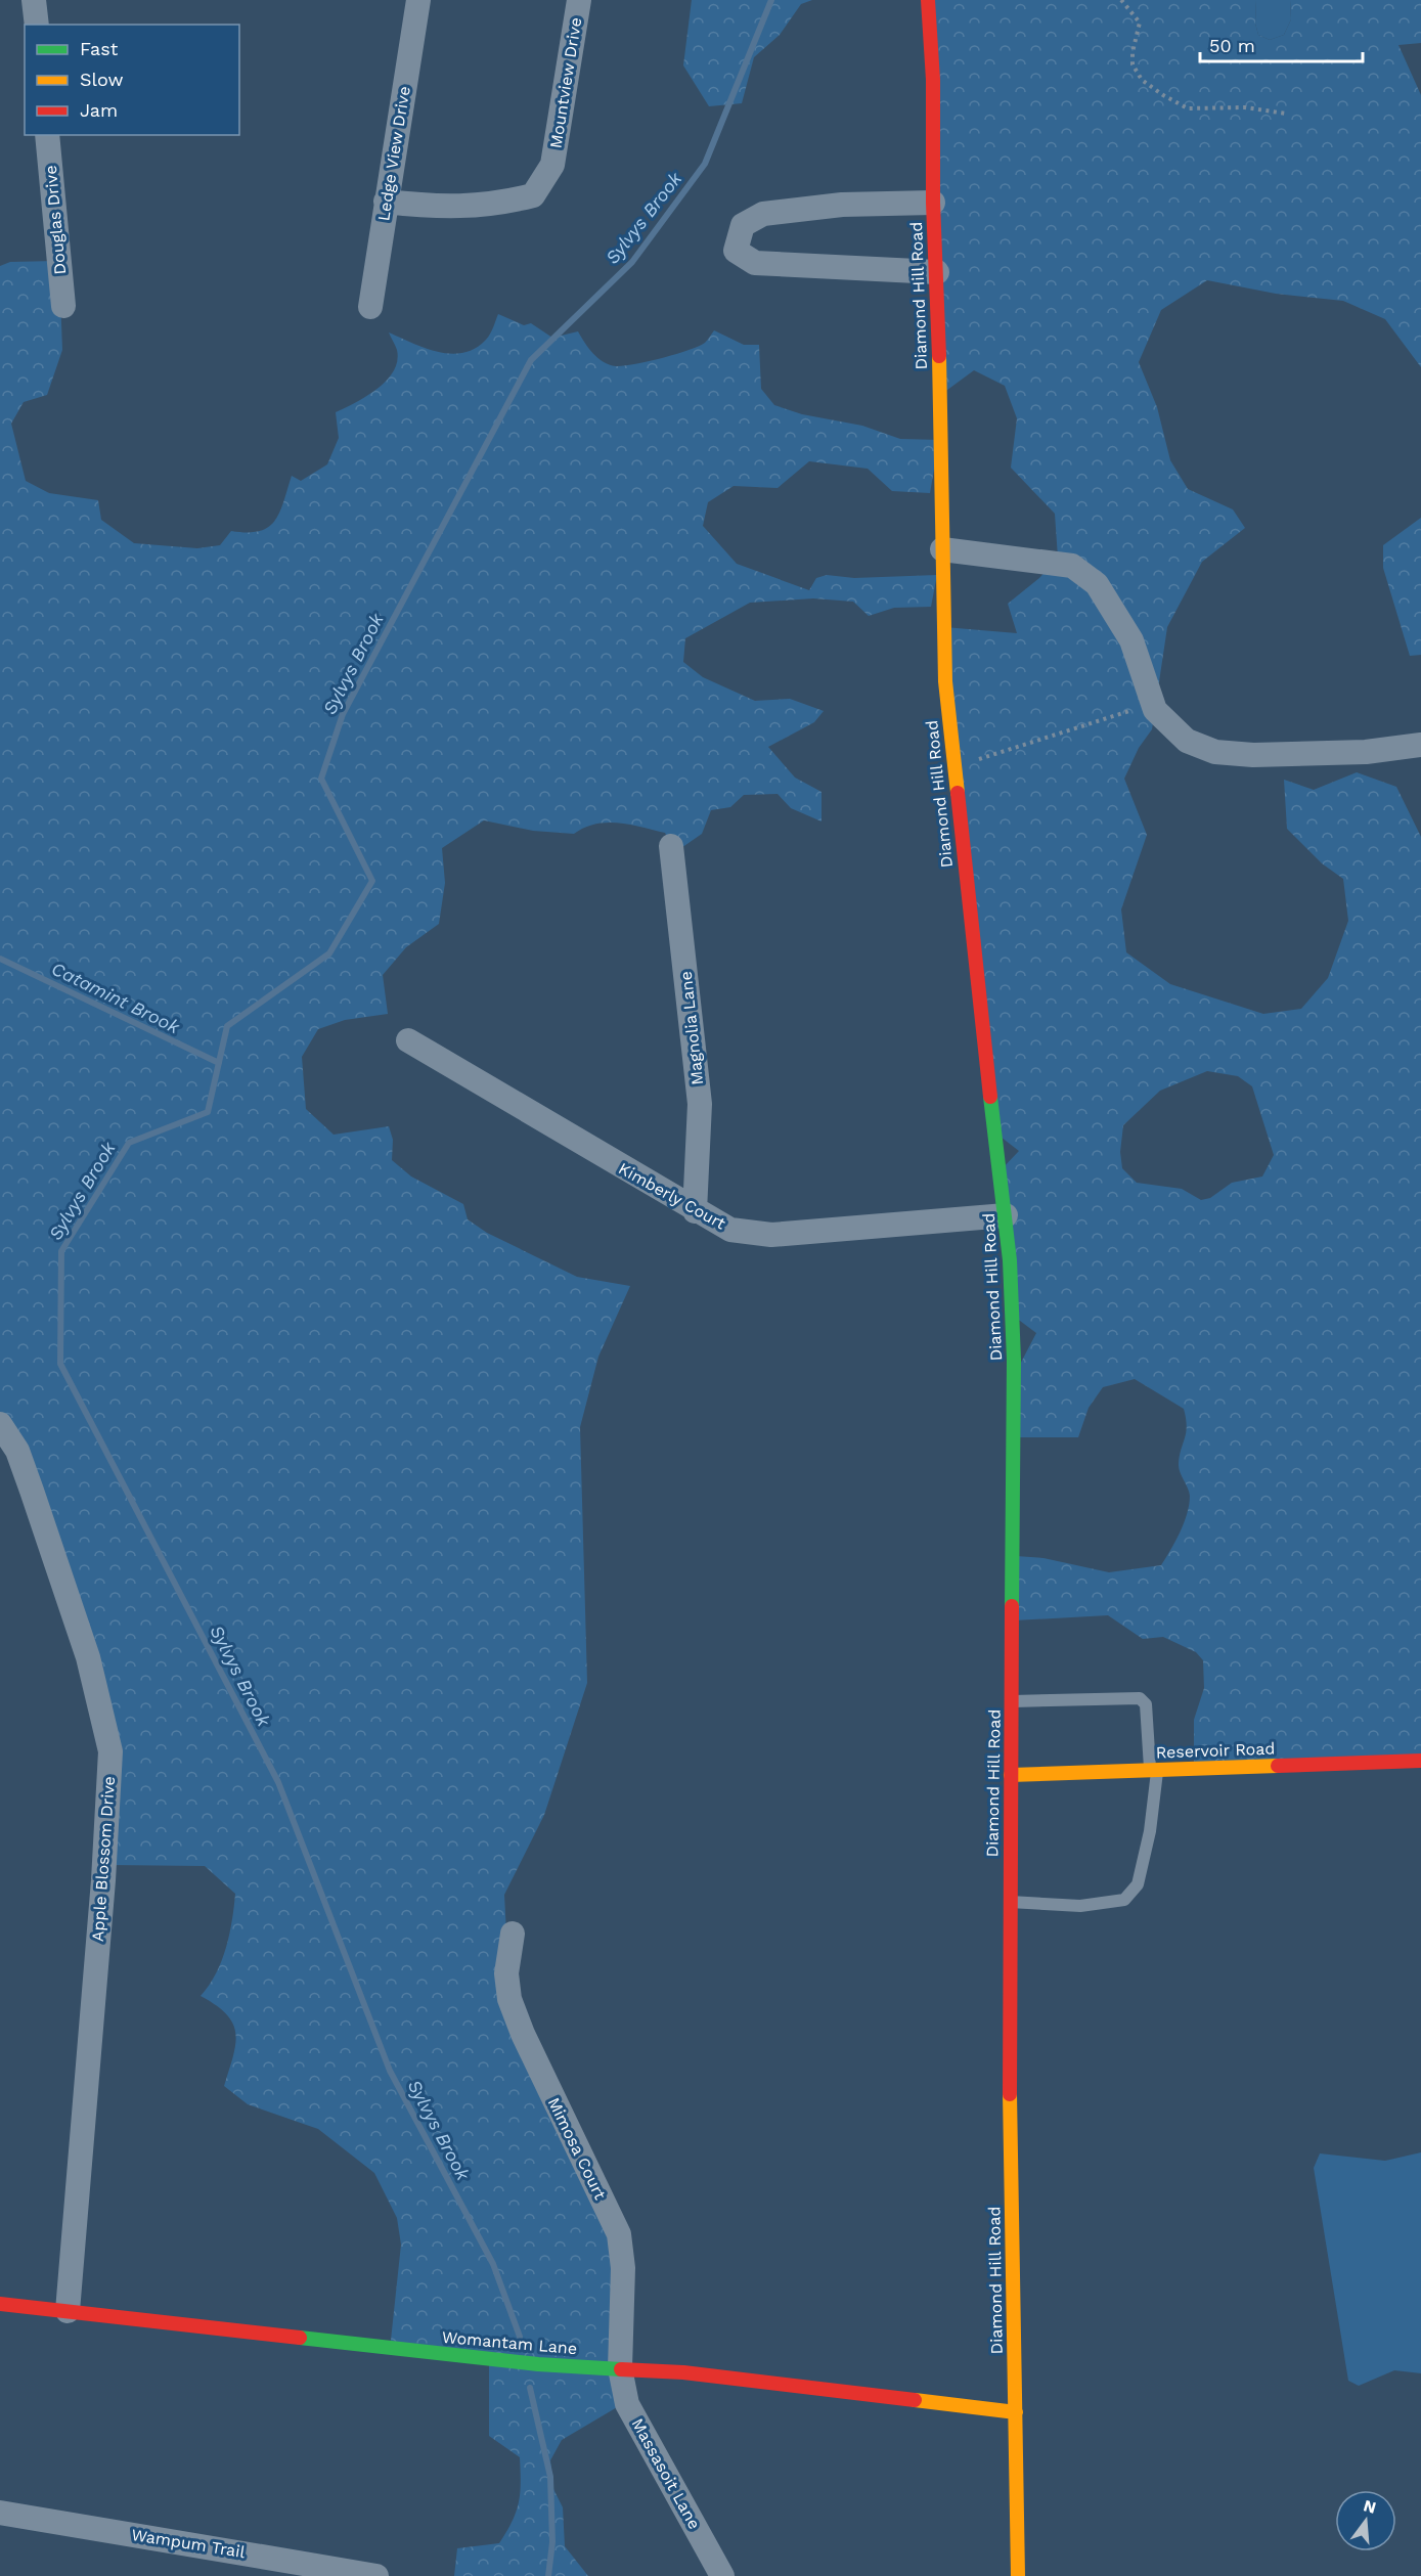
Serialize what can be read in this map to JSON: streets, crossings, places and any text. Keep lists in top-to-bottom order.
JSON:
{
  "streets": {
    "main road": ["Diamond Hill Road", "Reservoir Road", "Womantam Lane"],
    "street": [
      "Mountview Drive",
      "Ledge View Drive",
      "Douglas Drive",
      "Magnolia Lane",
      "Kimberly Court",
      "Apple Blossom Drive",
      "Mimosa Court",
      "Massasoit Lane",
      "Wampum Trail"
    ]
  },
  "crossings": [
    ["Mountview Drive", "Ledge View Drive"],
    ["Diamond Hill Road", "Kimberly Court"],
    ["Diamond Hill Road", "Reservoir Road"],
    ["Diamond Hill Road", "Womantam Lane"],
    ["Magnolia Lane", "Kimberly Court"],
    ["Apple Blossom Drive", "Womantam Lane"],
    ["Mimosa Court", "Womantam Lane"],
    ["Mimosa Court", "Massasoit Lane"],
    ["Womantam Lane", "Massasoit Lane"]
  ],
  "water": ["Sylvys Brook", "Catamint Brook"],
  "legend": ["Fast", "Slow", "Jam"],
  "scale_bar": "50 m",
  "north": "top"
}
